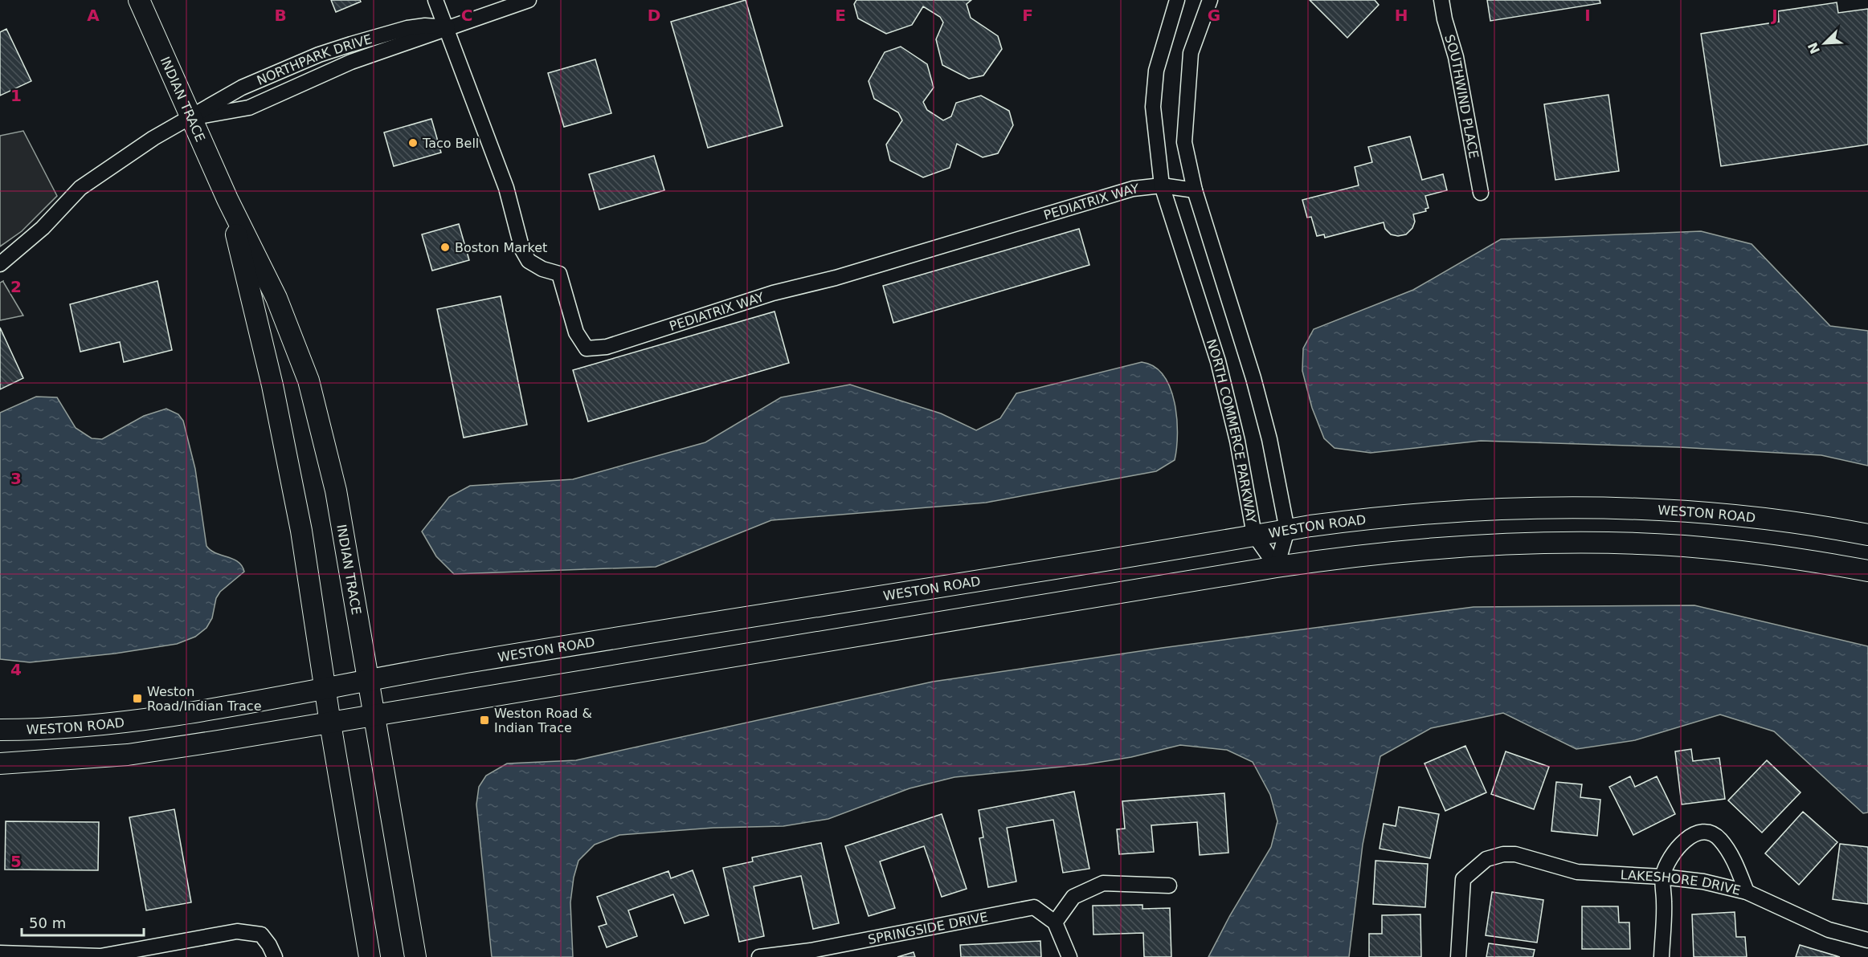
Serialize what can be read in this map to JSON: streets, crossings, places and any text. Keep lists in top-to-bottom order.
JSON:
{
  "streets": {
    "main road": ["INDIAN TRACE", "WESTON ROAD"],
    "street": [
      "NORTHPARK DRIVE",
      "SOUTHWIND PLACE",
      "PEDIATRIX WAY",
      "NORTH COMMERCE PARKWAY",
      "LAKESHORE DRIVE",
      "SPRINGSIDE DRIVE"
    ]
  },
  "crossings": [
    ["NORTHPARK DRIVE", "INDIAN TRACE"],
    ["NORTHPARK DRIVE", "PEDIATRIX WAY"],
    ["INDIAN TRACE", "WESTON ROAD"],
    ["PEDIATRIX WAY", "NORTH COMMERCE PARKWAY"],
    ["NORTH COMMERCE PARKWAY", "WESTON ROAD"]
  ],
  "places": {
    "other": ["Taco Bell", "Boston Market"],
    "transit": ["Weston Road/Indian Trace", "Weston Road & Indian Trace"]
  },
  "scale_bar": "50 m",
  "north": "bottom left",
  "grid": {
    "columns": [
      "A",
      "B",
      "C",
      "D",
      "E",
      "F",
      "G",
      "H",
      "I",
      "J"
    ],
    "rows": [
      "1",
      "2",
      "3",
      "4",
      "5"
    ]
  }
}
